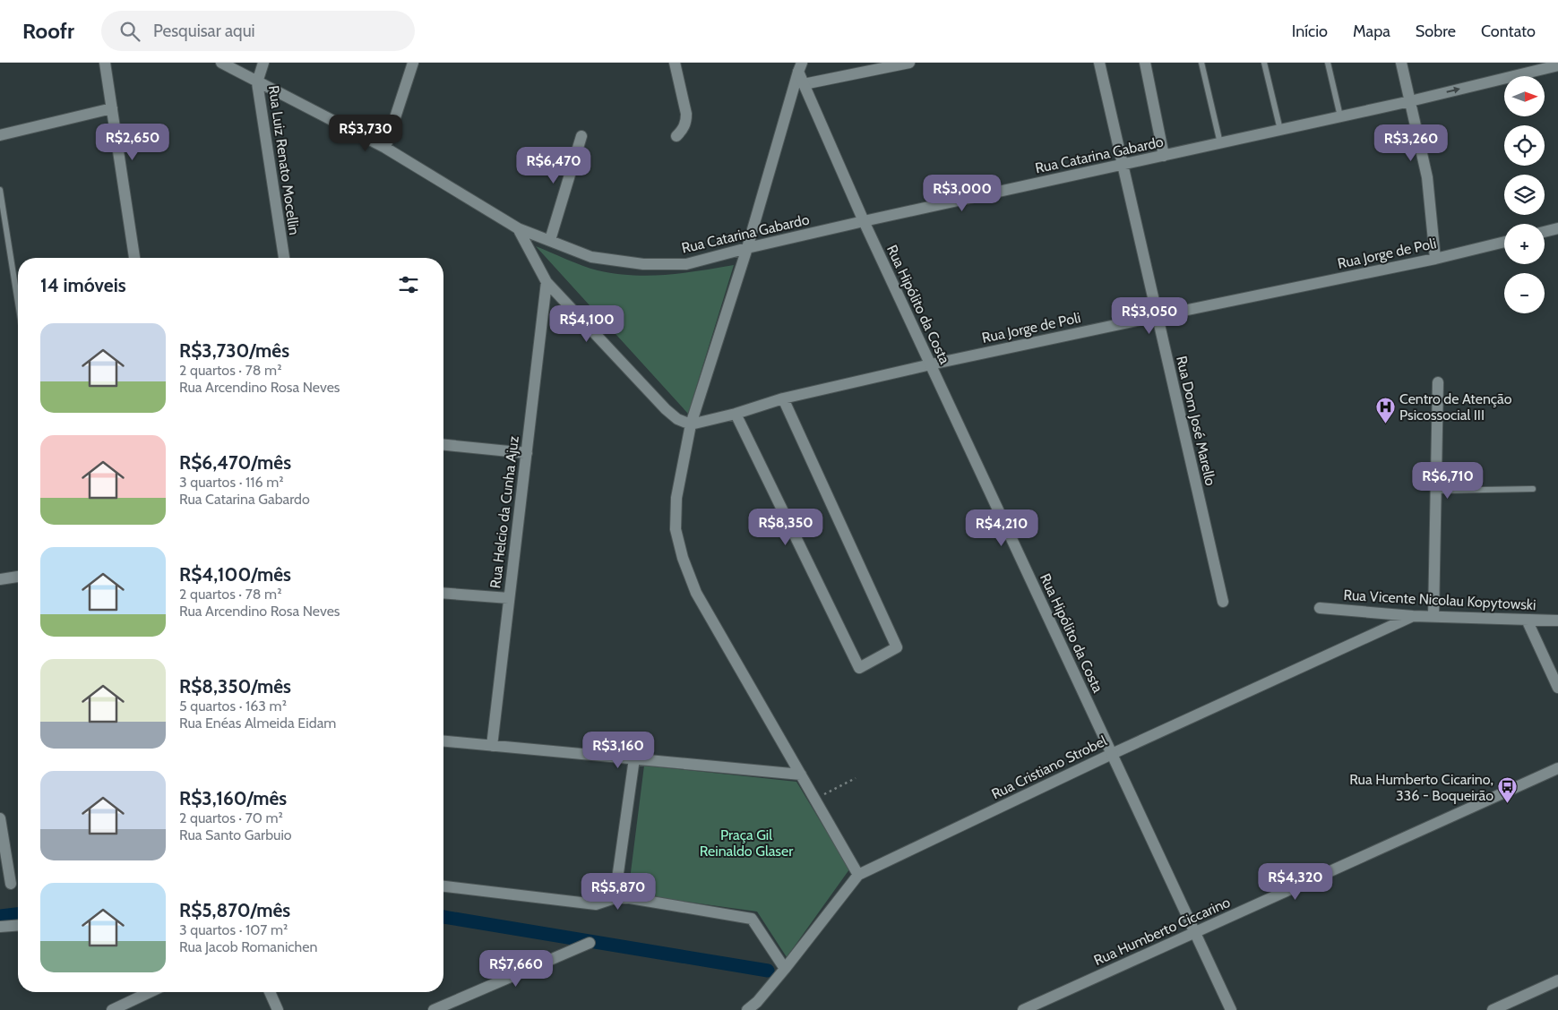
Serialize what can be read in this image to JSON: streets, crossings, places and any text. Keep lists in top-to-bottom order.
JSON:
{
  "streets": {
    "street": [
      "Rua Catarina Gabardo",
      "Rua Luiz Renato Mocellin",
      "Rua Jorge de Poli",
      "Rua Hipólito da Costa",
      "Rua Dom José Marello",
      "Rua Helcio da Cunha Ajuz",
      "Rua Vicente Nicolau Kopytowski",
      "Rua Cristiano Strobel",
      "Rua Humberto Ciccarino"
    ]
  },
  "crossings": [
    ["Rua Catarina Gabardo", "Rua Luiz Renato Mocellin"],
    ["Rua Catarina Gabardo", "Rua Hipólito da Costa"],
    ["Rua Catarina Gabardo", "Rua Dom José Marello"],
    ["Rua Jorge de Poli", "Rua Hipólito da Costa"],
    ["Rua Jorge de Poli", "Rua Dom José Marello"],
    ["Rua Hipólito da Costa", "Rua Cristiano Strobel"],
    ["Rua Hipólito da Costa", "Rua Humberto Ciccarino"],
    ["Rua Vicente Nicolau Kopytowski", "Rua Cristiano Strobel"]
  ],
  "parks": ["Praça Gil Reinaldo Glaser"],
  "places": {
    "hospital": ["Centro de Atenção Psicossocial III"],
    "bus stop": ["Rua Humberto Cicarino, 336 - Boqueirão"]
  },
  "north": "right",
  "page": {
    "header": "Roofr",
    "search": "Pesquisar aqui",
    "nav": [
      "Início",
      "Mapa",
      "Sobre",
      "Contato"
    ],
    "map_buttons": ["+", "−"],
    "price": [
      "R$3,730",
      "R$2,650",
      "R$3,260",
      "R$6,470",
      "R$3,000",
      "R$3,050",
      "R$4,100",
      "R$6,710",
      "R$8,350",
      "R$4,210",
      "R$3,160",
      "R$4,320",
      "R$5,870",
      "R$7,660"
    ],
    "heading": "14 imóveis",
    "list": [
      {
        "name": "R$3,730/mês",
        "note": "2 quartos · 78 m² · Rua Arcendino Rosa Neves"
      },
      {
        "name": "R$6,470/mês",
        "note": "3 quartos · 116 m² · Rua Catarina Gabardo"
      },
      {
        "name": "R$4,100/mês",
        "note": "2 quartos · 78 m² · Rua Arcendino Rosa Neves"
      },
      {
        "name": "R$8,350/mês",
        "note": "5 quartos · 163 m² · Rua Enéas Almeida Eidam"
      },
      {
        "name": "R$3,160/mês",
        "note": "2 quartos · 70 m² · Rua Santo Garbuio"
      },
      {
        "name": "R$5,870/mês",
        "note": "3 quartos · 107 m² · Rua Jacob Romanichen"
      }
    ]
  }
}
